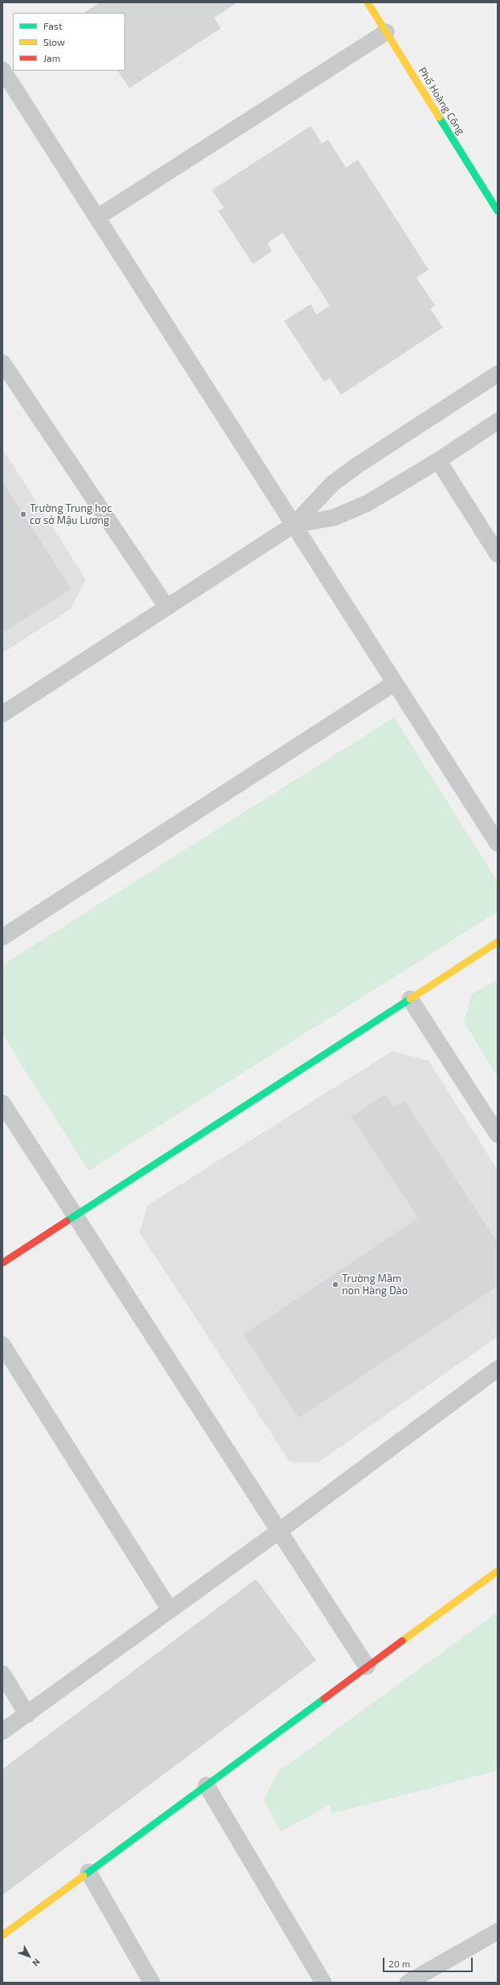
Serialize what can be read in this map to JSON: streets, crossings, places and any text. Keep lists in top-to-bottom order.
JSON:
{
  "streets": {
    "street": ["Phố Hoàng Công"]
  },
  "places": ["Trường Trung học cơ sở Mậu Lương", "Trường Mầm non Hàng Đào"],
  "legend": ["Fast", "Slow", "Jam"],
  "scale_bar": "20 m",
  "north": "bottom right"
}
